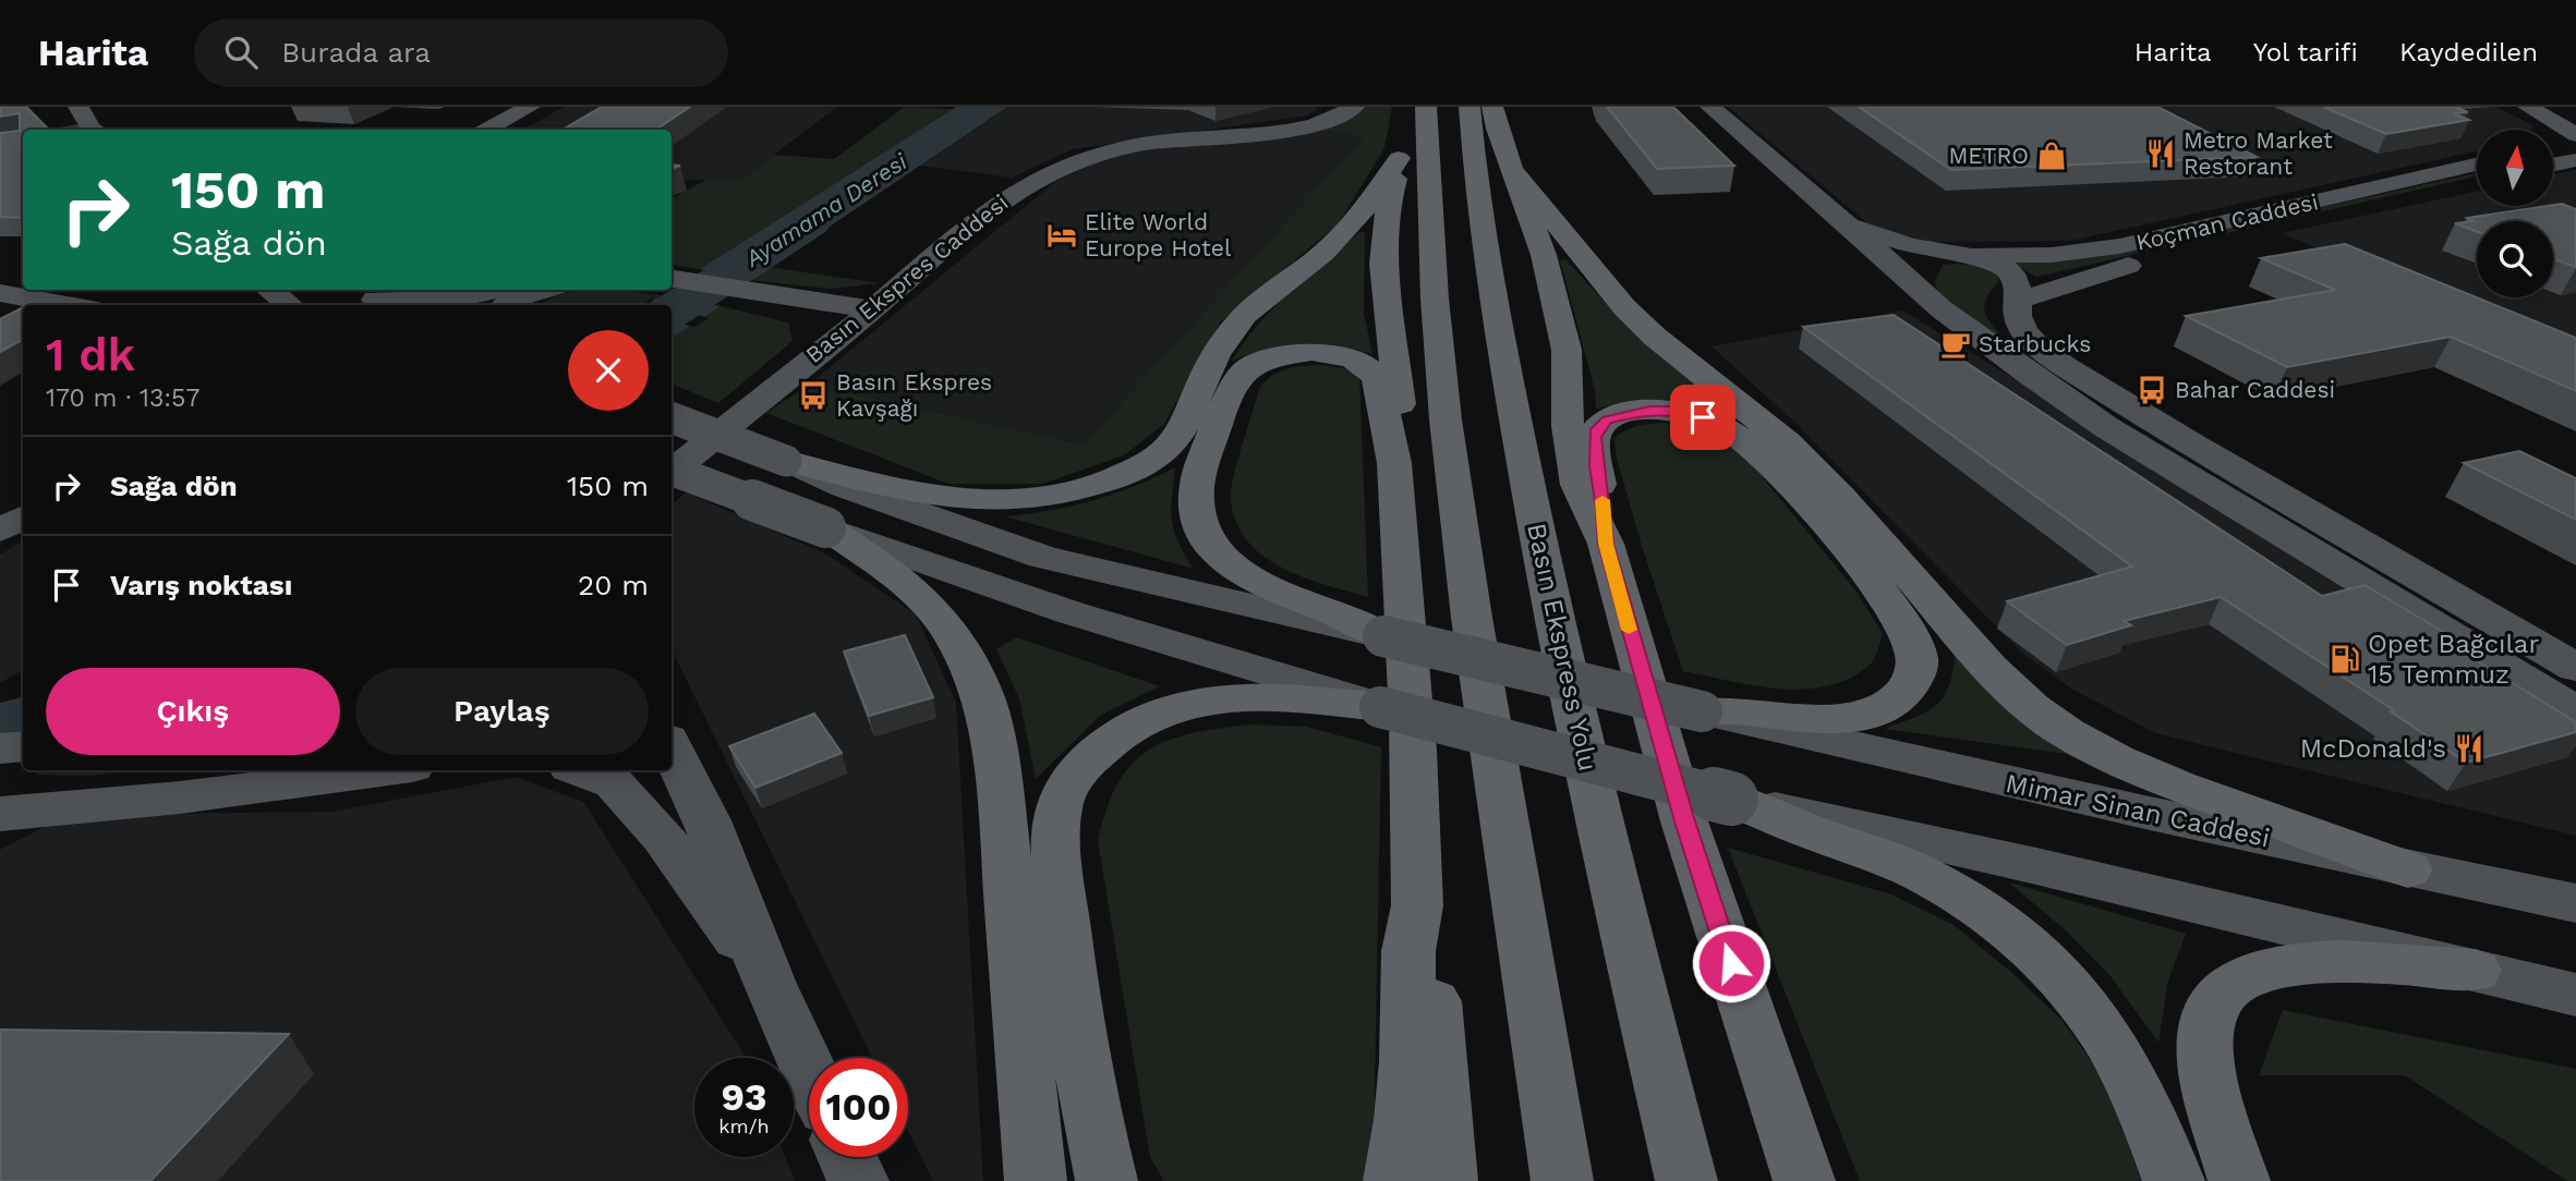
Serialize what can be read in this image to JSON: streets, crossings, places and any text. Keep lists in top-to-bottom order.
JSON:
{
  "streets": {
    "highway": ["Basın Ekspress Yolu"],
    "main road": ["Koçman Caddesi", "Basın Ekspres Caddesi", "Mimar Sinan Caddesi"]
  },
  "water": ["Ayamama Deresi"],
  "places": {
    "restaurant": ["Metro Market Restorant", "McDonald's"],
    "shop": ["METRO"],
    "hotel": ["Elite World Europe Hotel"],
    "cafe": ["Starbucks"],
    "bus stop": ["Bahar Caddesi", "Basın Ekspres Kavşağı"],
    "fuel station": ["Opet Bağcılar 15 Temmuz"]
  },
  "north": "top",
  "page": {
    "header": "Harita",
    "search": "Burada ara",
    "nav": ["Harita", "Yol tarifi", "Kaydedilen"],
    "turn": ["150 m", "Sağa dön"],
    "heading": ["1 dk", "170 m · 13:57"],
    "list": [
      {
        "name": "Sağa dön",
        "value": "150 m"
      },
      {
        "name": "Varış noktası",
        "value": "20 m"
      }
    ],
    "buttons": ["Çıkış", "Paylaş"],
    "speed": "93 km/h",
    "limit": "100"
  }
}
